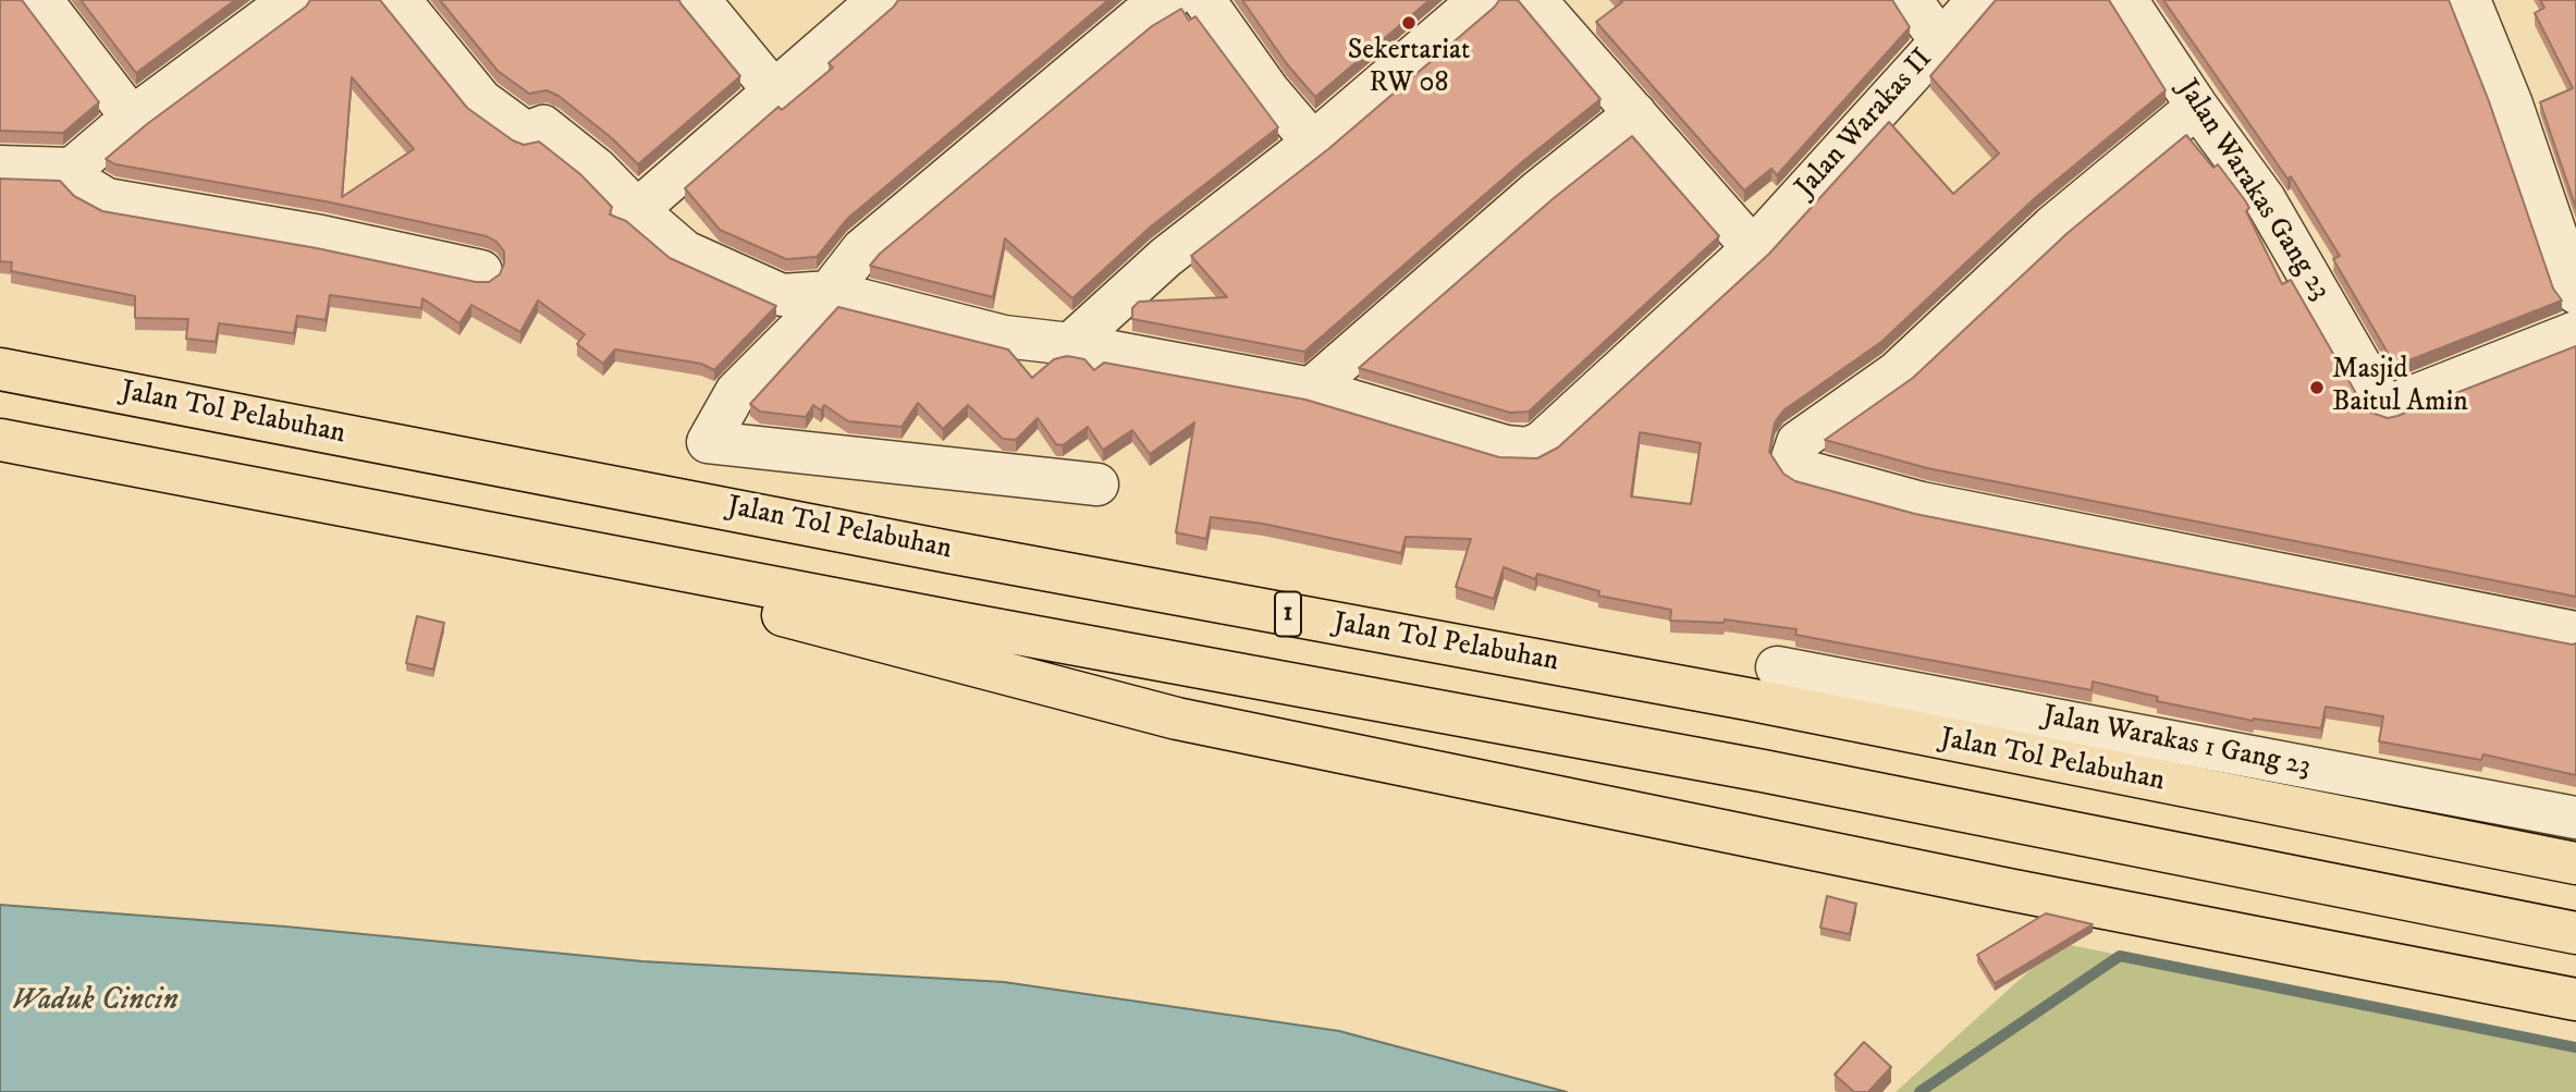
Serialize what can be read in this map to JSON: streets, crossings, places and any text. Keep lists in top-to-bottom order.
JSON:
{
  "streets": {
    "highway": ["Jalan Tol Pelabuhan", "1"],
    "street": ["Jalan Warakas II", "Jalan Warakas Gang 23", "Jalan Warakas 1 Gang 23"]
  },
  "water": ["Waduk Cincin"],
  "places": ["Sekertariat RW 08", "Masjid Baitul Amin"]
}
